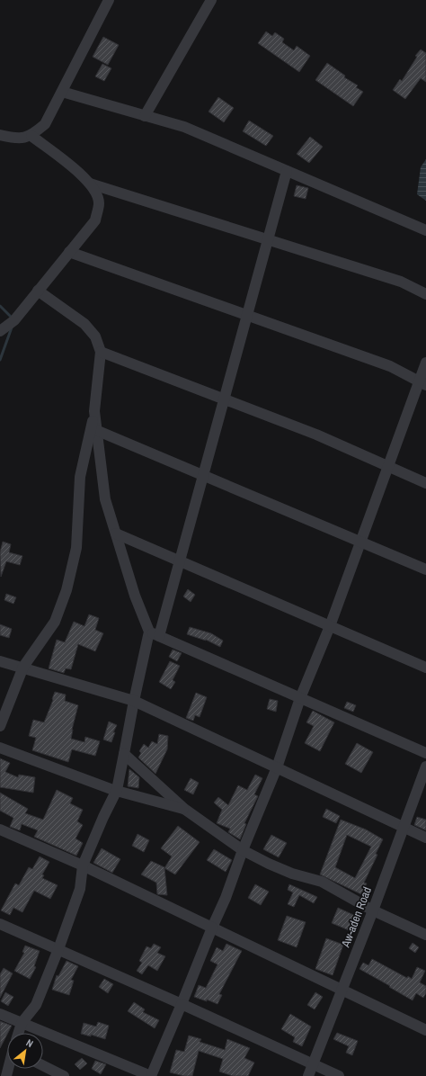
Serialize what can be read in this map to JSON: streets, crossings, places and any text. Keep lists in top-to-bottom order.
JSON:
{
  "streets": {
    "street": ["Aw-aden Road"]
  },
  "north": "top right"
}
